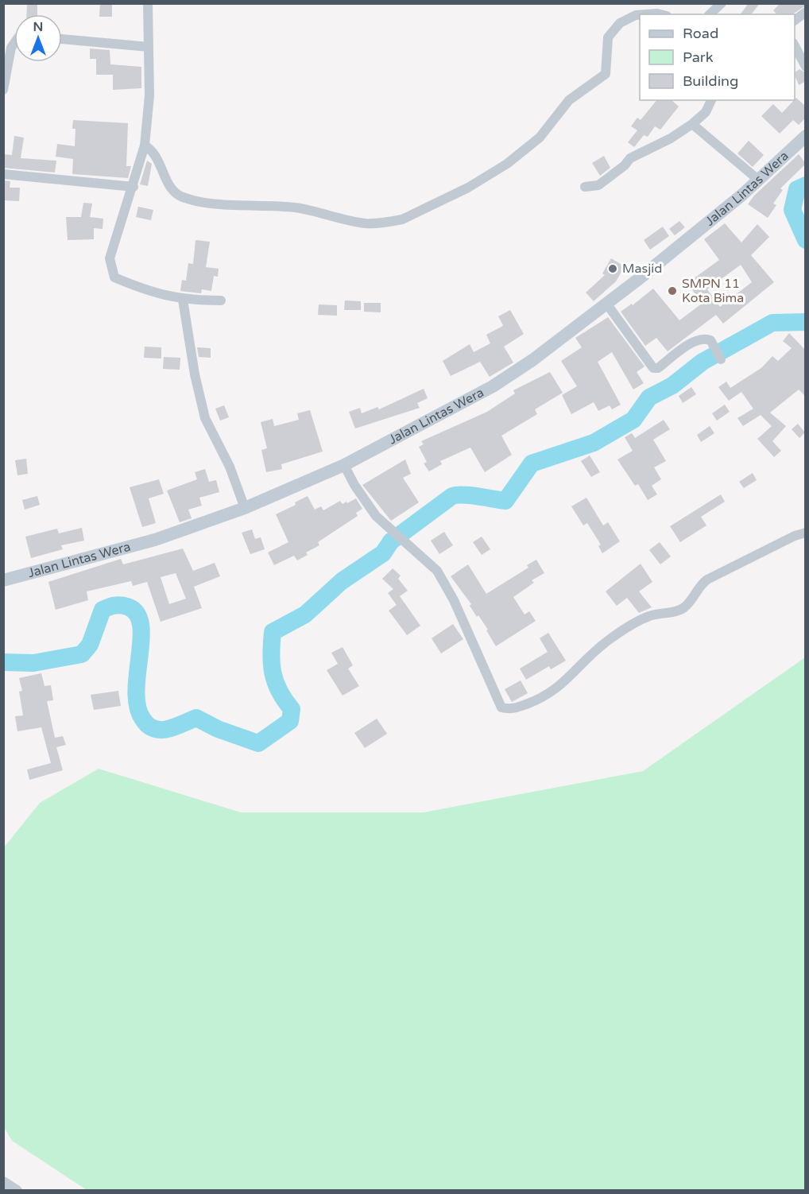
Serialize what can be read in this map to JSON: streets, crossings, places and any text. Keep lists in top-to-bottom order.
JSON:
{
  "streets": {
    "main road": ["Jalan Lintas Wera"]
  },
  "places": ["Masjid", "SMPN 11 Kota Bima"],
  "legend": ["Road", "Park", "Building"],
  "north": "top"
}
